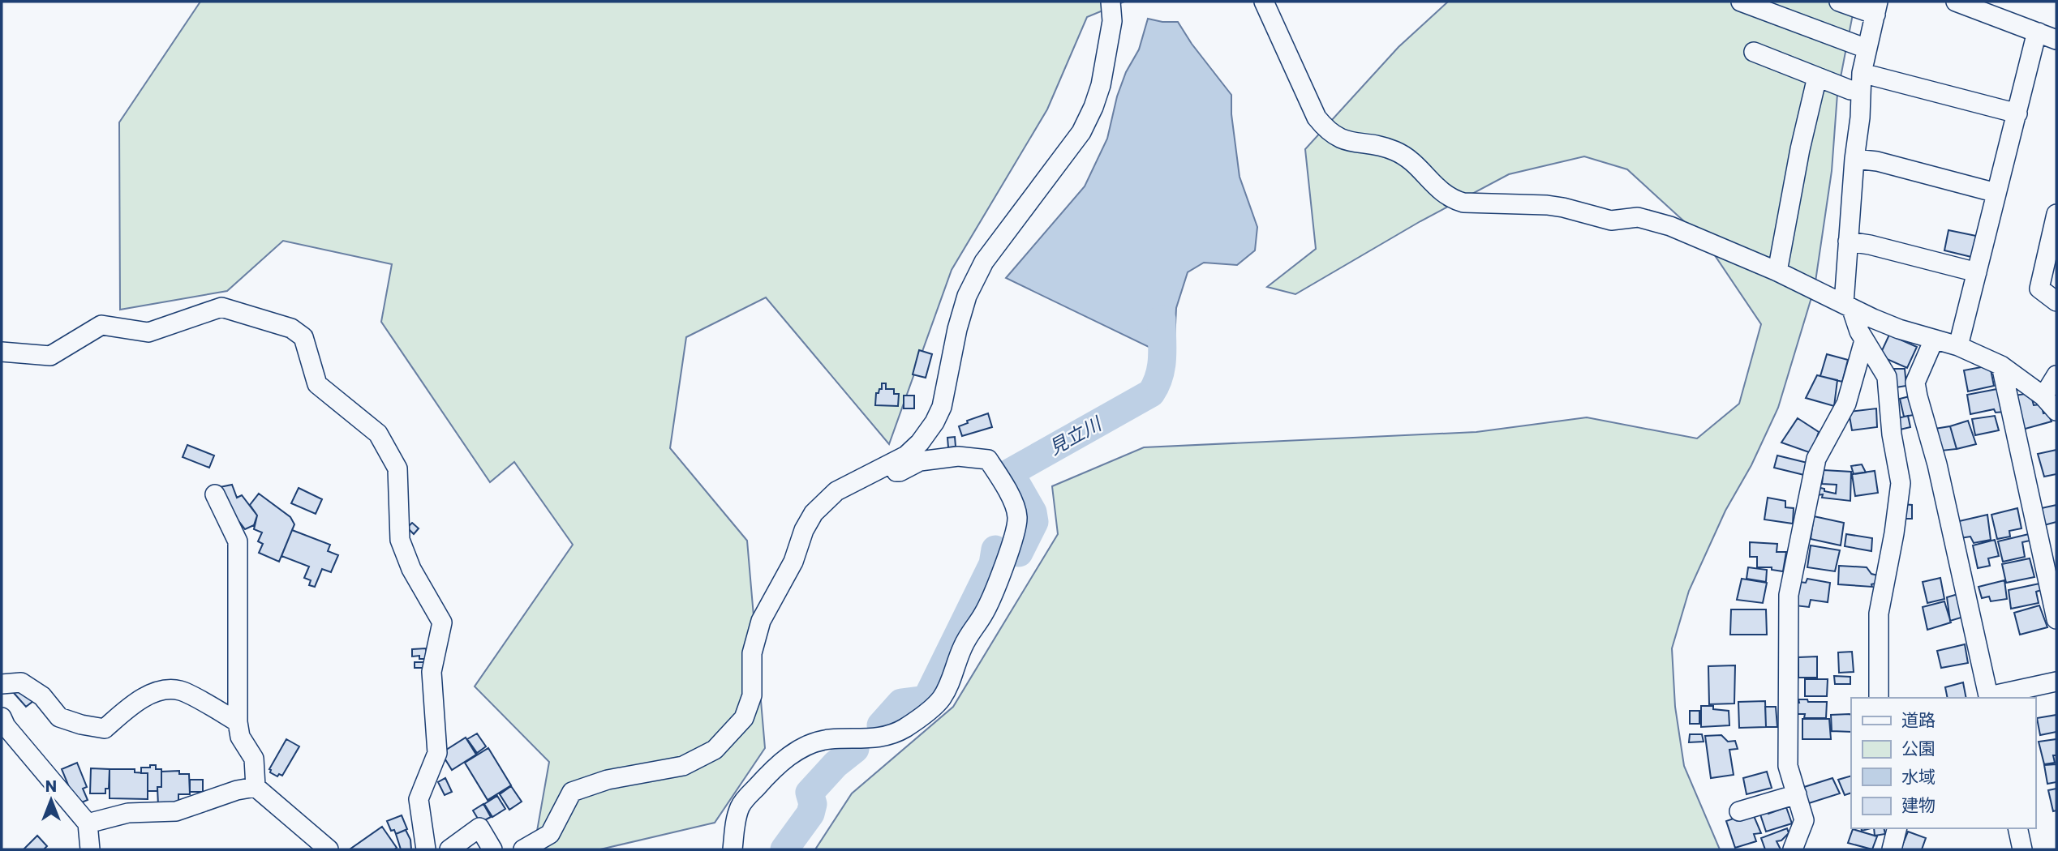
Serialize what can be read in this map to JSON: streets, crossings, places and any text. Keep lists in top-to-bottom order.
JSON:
{
  "water": ["見立川"],
  "legend": [
    "道路",
    "公園",
    "水域",
    "建物"
  ],
  "north": "top"
}
